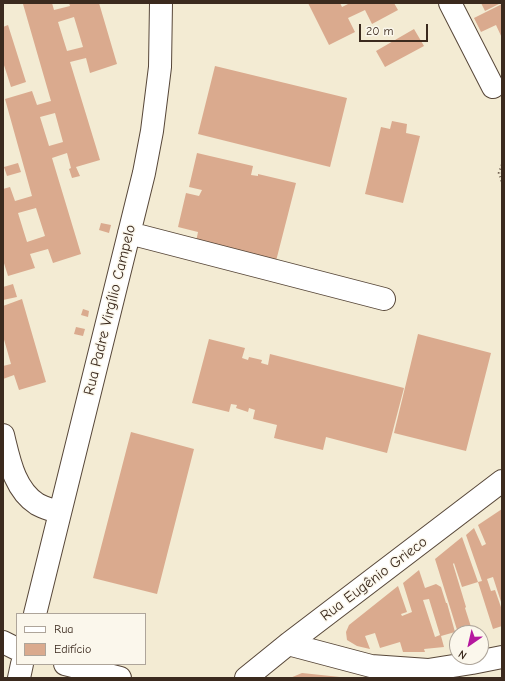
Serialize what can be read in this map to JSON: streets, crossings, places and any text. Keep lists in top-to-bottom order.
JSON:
{
  "streets": {
    "street": ["Rua Padre Virgílio Campelo", "Rua Eugênio Grieco"]
  },
  "legend": ["Rua", "Edifício"],
  "scale_bar": "20 m",
  "north": "bottom left"
}
